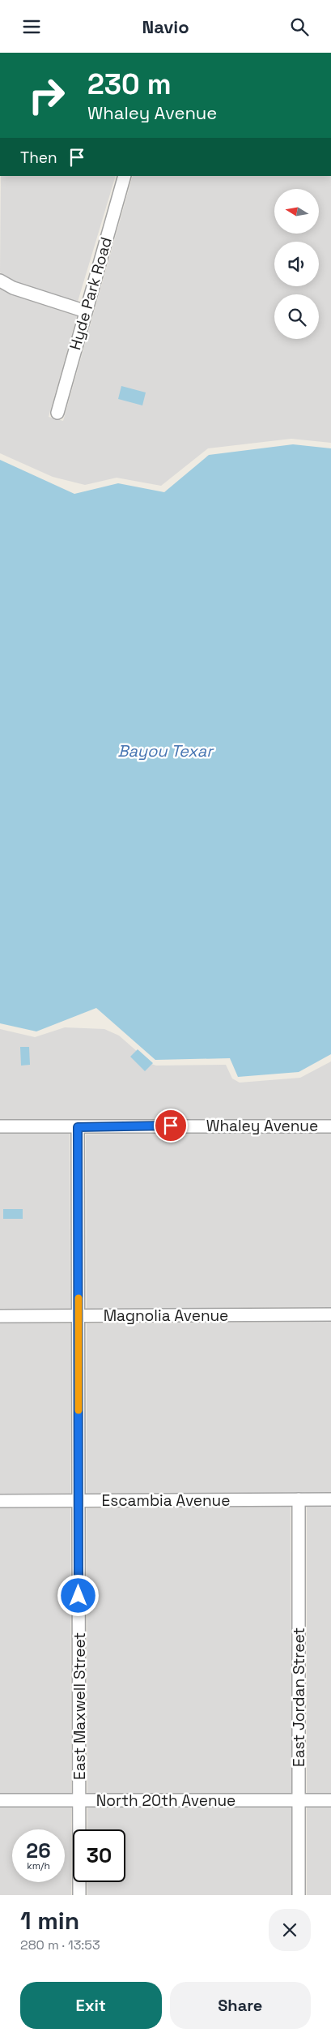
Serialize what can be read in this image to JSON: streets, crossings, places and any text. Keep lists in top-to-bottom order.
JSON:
{
  "streets": {
    "street": [
      "Hyde Park Road",
      "Whaley Avenue",
      "Magnolia Avenue",
      "Escambia Avenue",
      "East Jordan Street",
      "East Maxwell Street",
      "North 20th Avenue"
    ]
  },
  "crossings": [
    ["Whaley Avenue", "East Maxwell Street"],
    ["Magnolia Avenue", "East Maxwell Street"],
    ["Escambia Avenue", "East Jordan Street"],
    ["Escambia Avenue", "East Maxwell Street"],
    ["East Jordan Street", "North 20th Avenue"],
    ["East Maxwell Street", "North 20th Avenue"]
  ],
  "water": ["Bayou Texar"],
  "north": "left",
  "page": {
    "header": "Navio",
    "turn": ["230 m", "Whaley Avenue"],
    "then": "Then",
    "speed": "26 km/h",
    "limit": "30",
    "heading": ["1 min", "280 m · 13:53"],
    "buttons": ["Exit", "Share"]
  }
}
